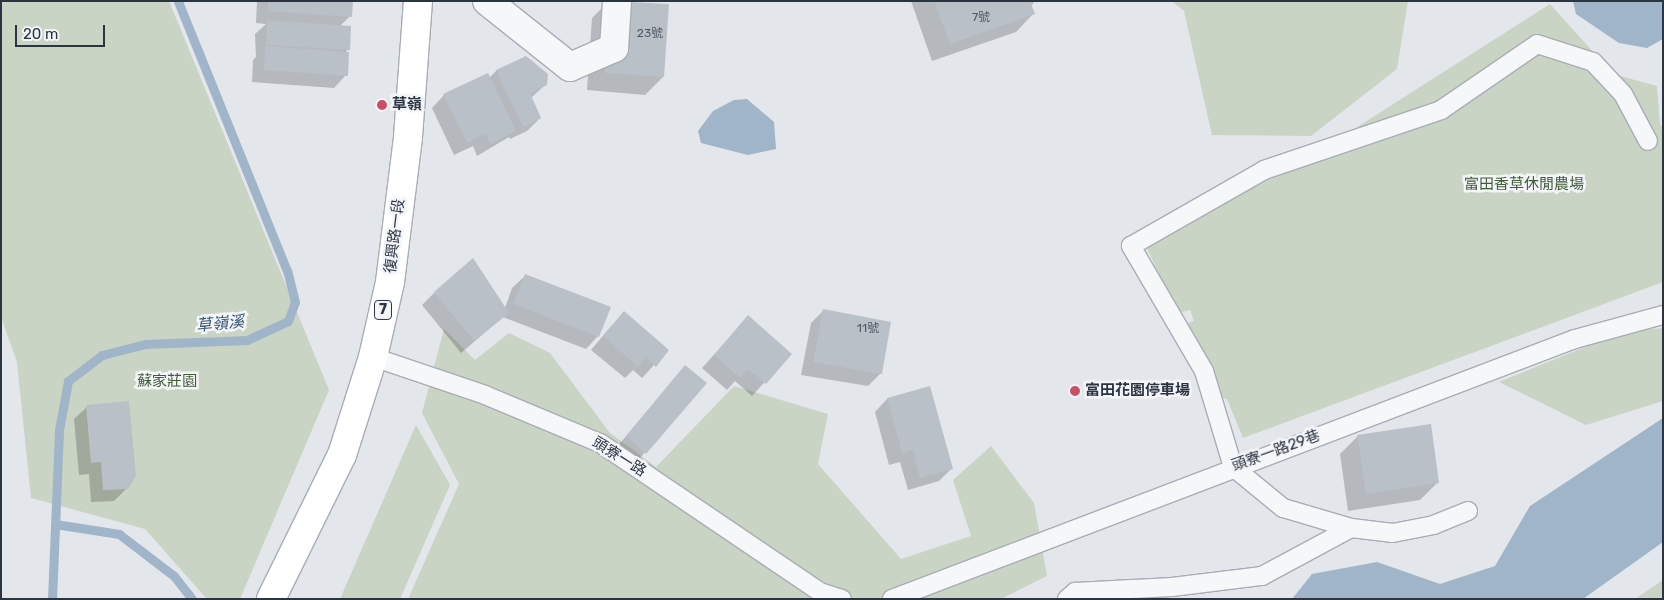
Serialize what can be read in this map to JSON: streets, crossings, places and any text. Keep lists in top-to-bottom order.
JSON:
{
  "streets": {
    "main road": ["復興路一段", "7"],
    "lane": ["頭寮一路29巷", "頭寮一路"]
  },
  "crossings": [
    ["復興路一段", "頭寮一路"]
  ],
  "water": ["草嶺溪"],
  "parks": ["富田香草休閒農場", "蘇家莊園"],
  "places": ["草嶺", "富田花園停車場"],
  "house_numbers": ["7號", "23號", "11號"],
  "scale_bar": "20 m"
}
